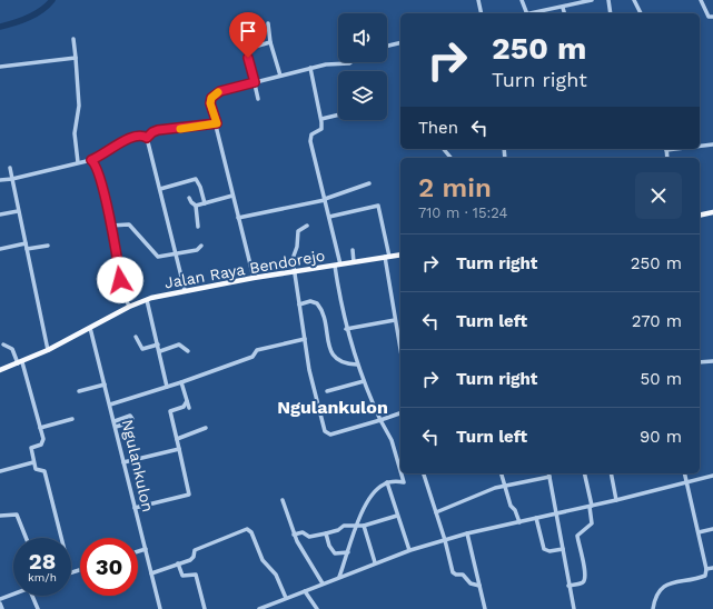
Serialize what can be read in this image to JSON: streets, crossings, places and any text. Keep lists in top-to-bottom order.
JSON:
{
  "streets": {
    "main road": ["Jalan Raya Bendorejo"],
    "street": ["Ngulankulon"]
  },
  "crossings": [
    ["Jalan Raya Bendorejo", "Ngulankulon"]
  ],
  "districts": ["Ngulankulon"],
  "page": {
    "turn": ["250 m", "Turn right"],
    "then": "Then",
    "heading": ["2 min", "710 m · 15:24"],
    "list": [
      {
        "name": "Turn right",
        "value": "250 m"
      },
      {
        "name": "Turn left",
        "value": "270 m"
      },
      {
        "name": "Turn right",
        "value": "50 m"
      },
      {
        "name": "Turn left",
        "value": "90 m"
      }
    ],
    "speed": "28 km/h",
    "limit": "30"
  }
}
